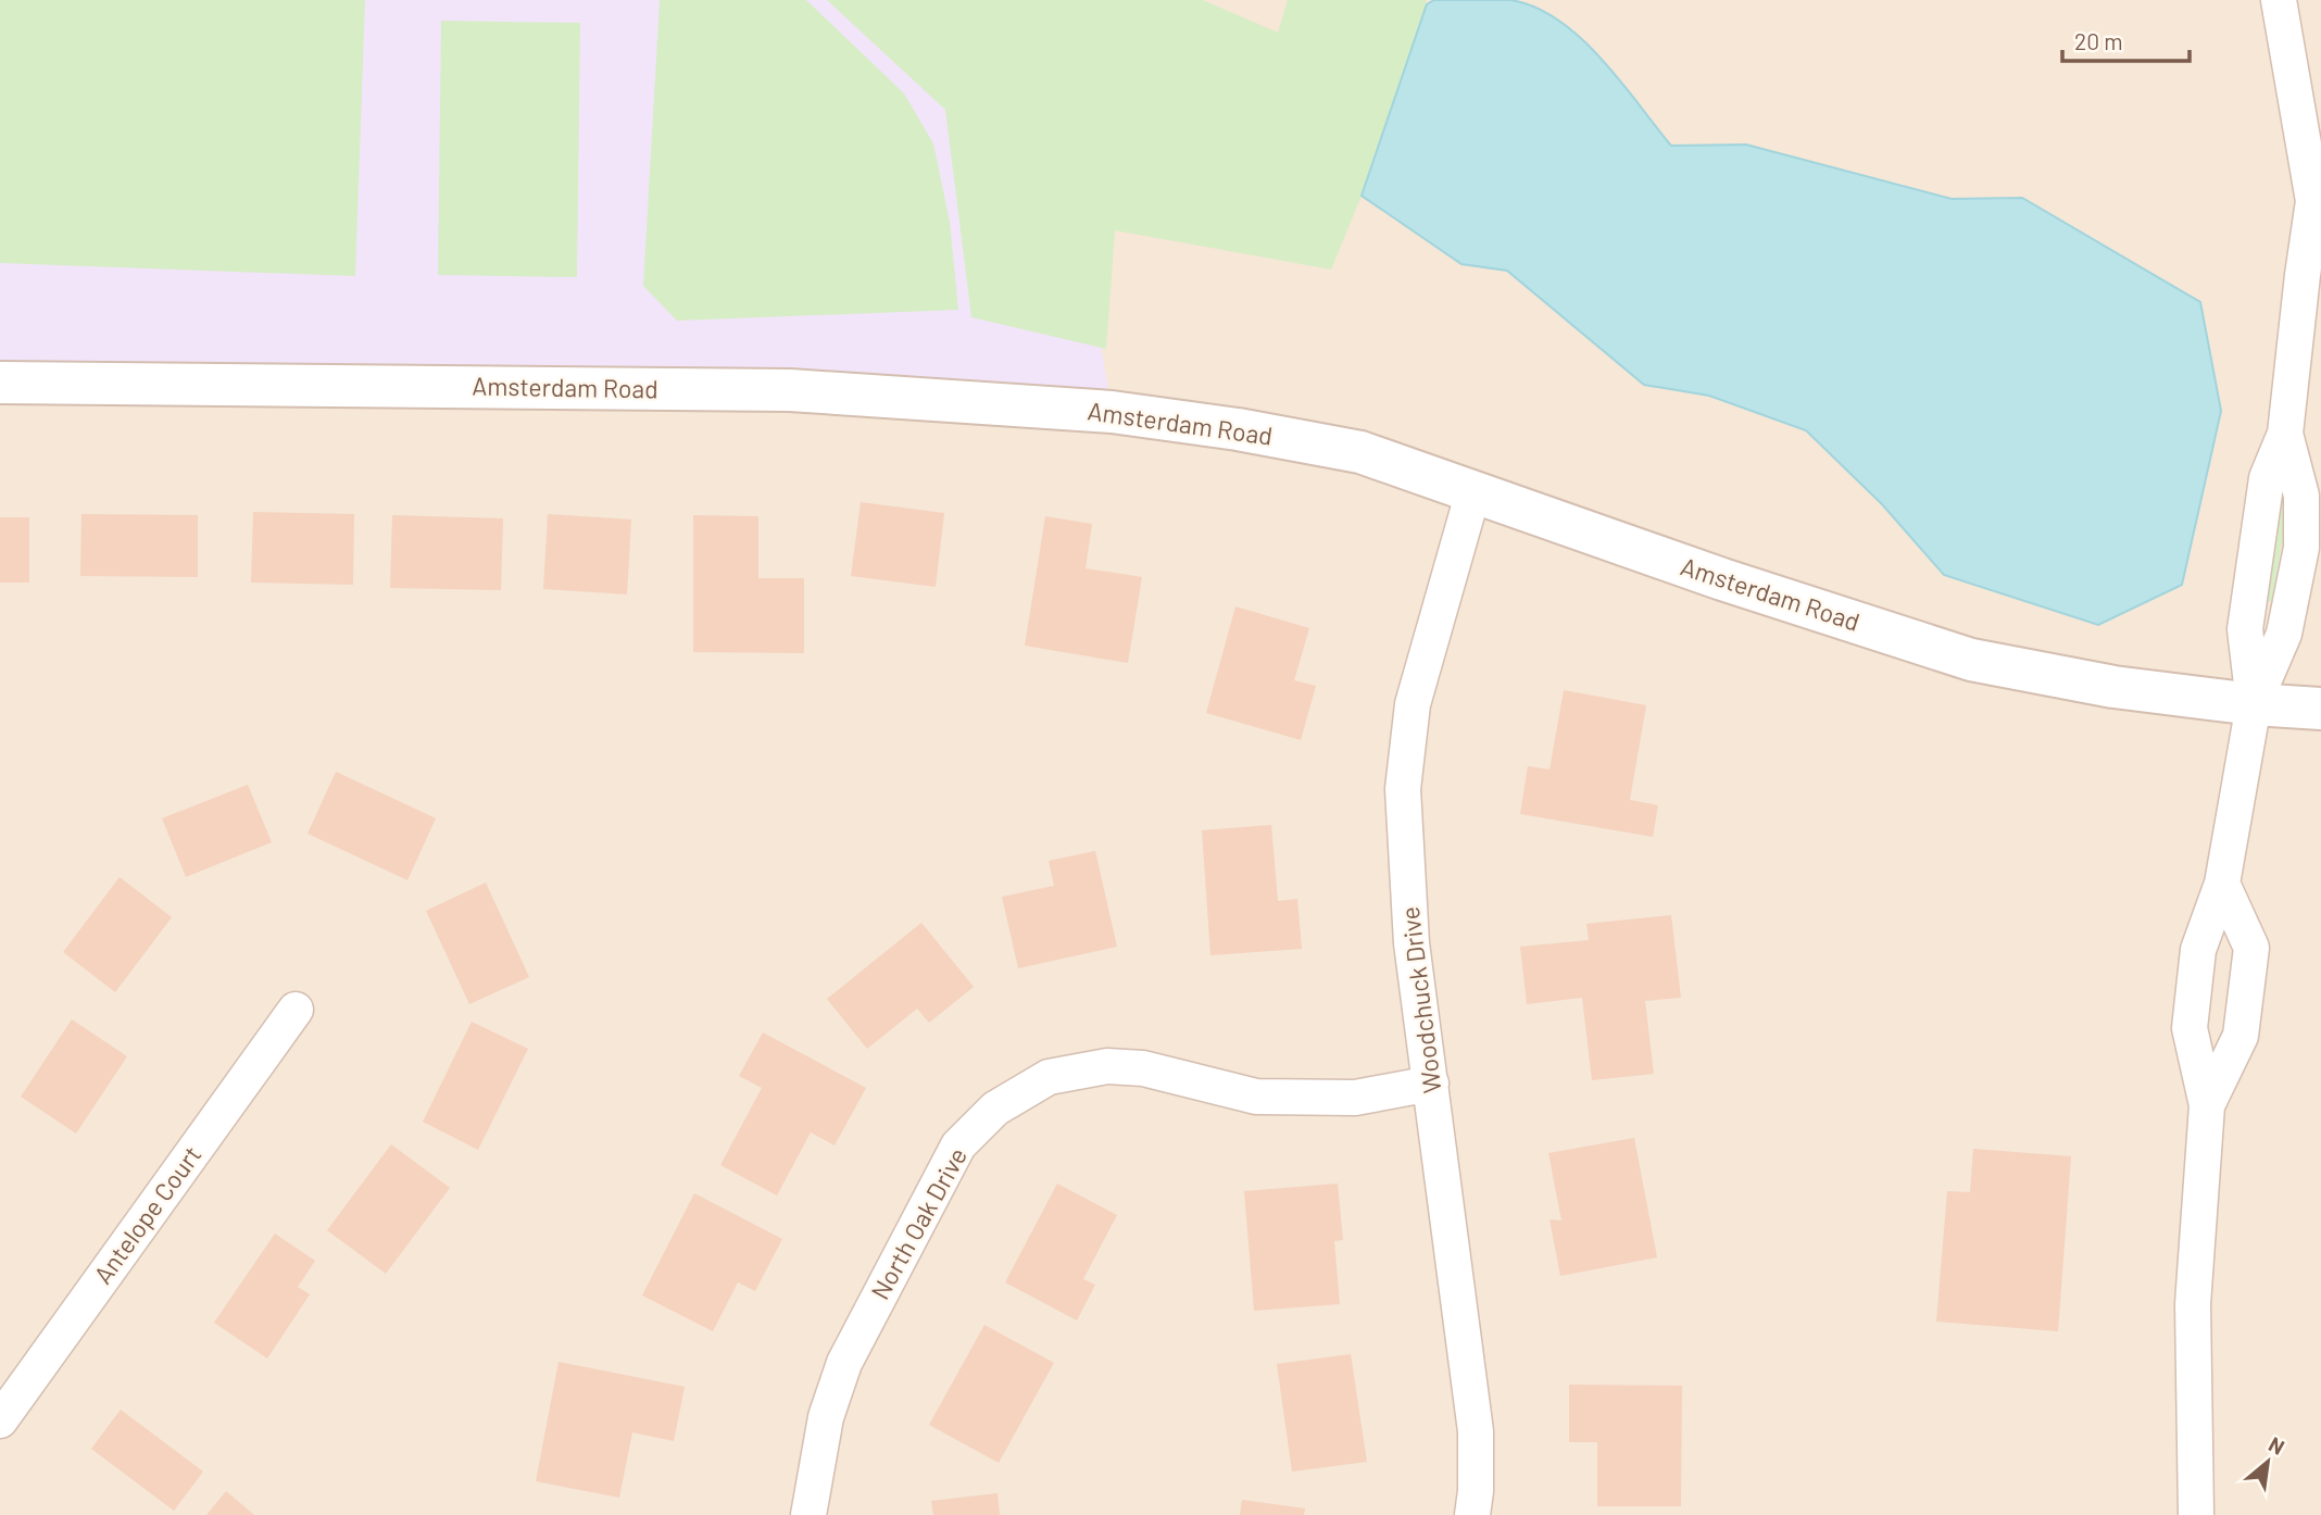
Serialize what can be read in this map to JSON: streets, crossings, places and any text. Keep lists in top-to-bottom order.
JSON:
{
  "streets": {
    "street": [
      "Amsterdam Road",
      "Woodchuck Drive",
      "Antelope Court",
      "North Oak Drive"
    ]
  },
  "crossings": [
    ["Amsterdam Road", "Woodchuck Drive"],
    ["Woodchuck Drive", "North Oak Drive"]
  ],
  "scale_bar": "20 m",
  "north": "top right"
}
